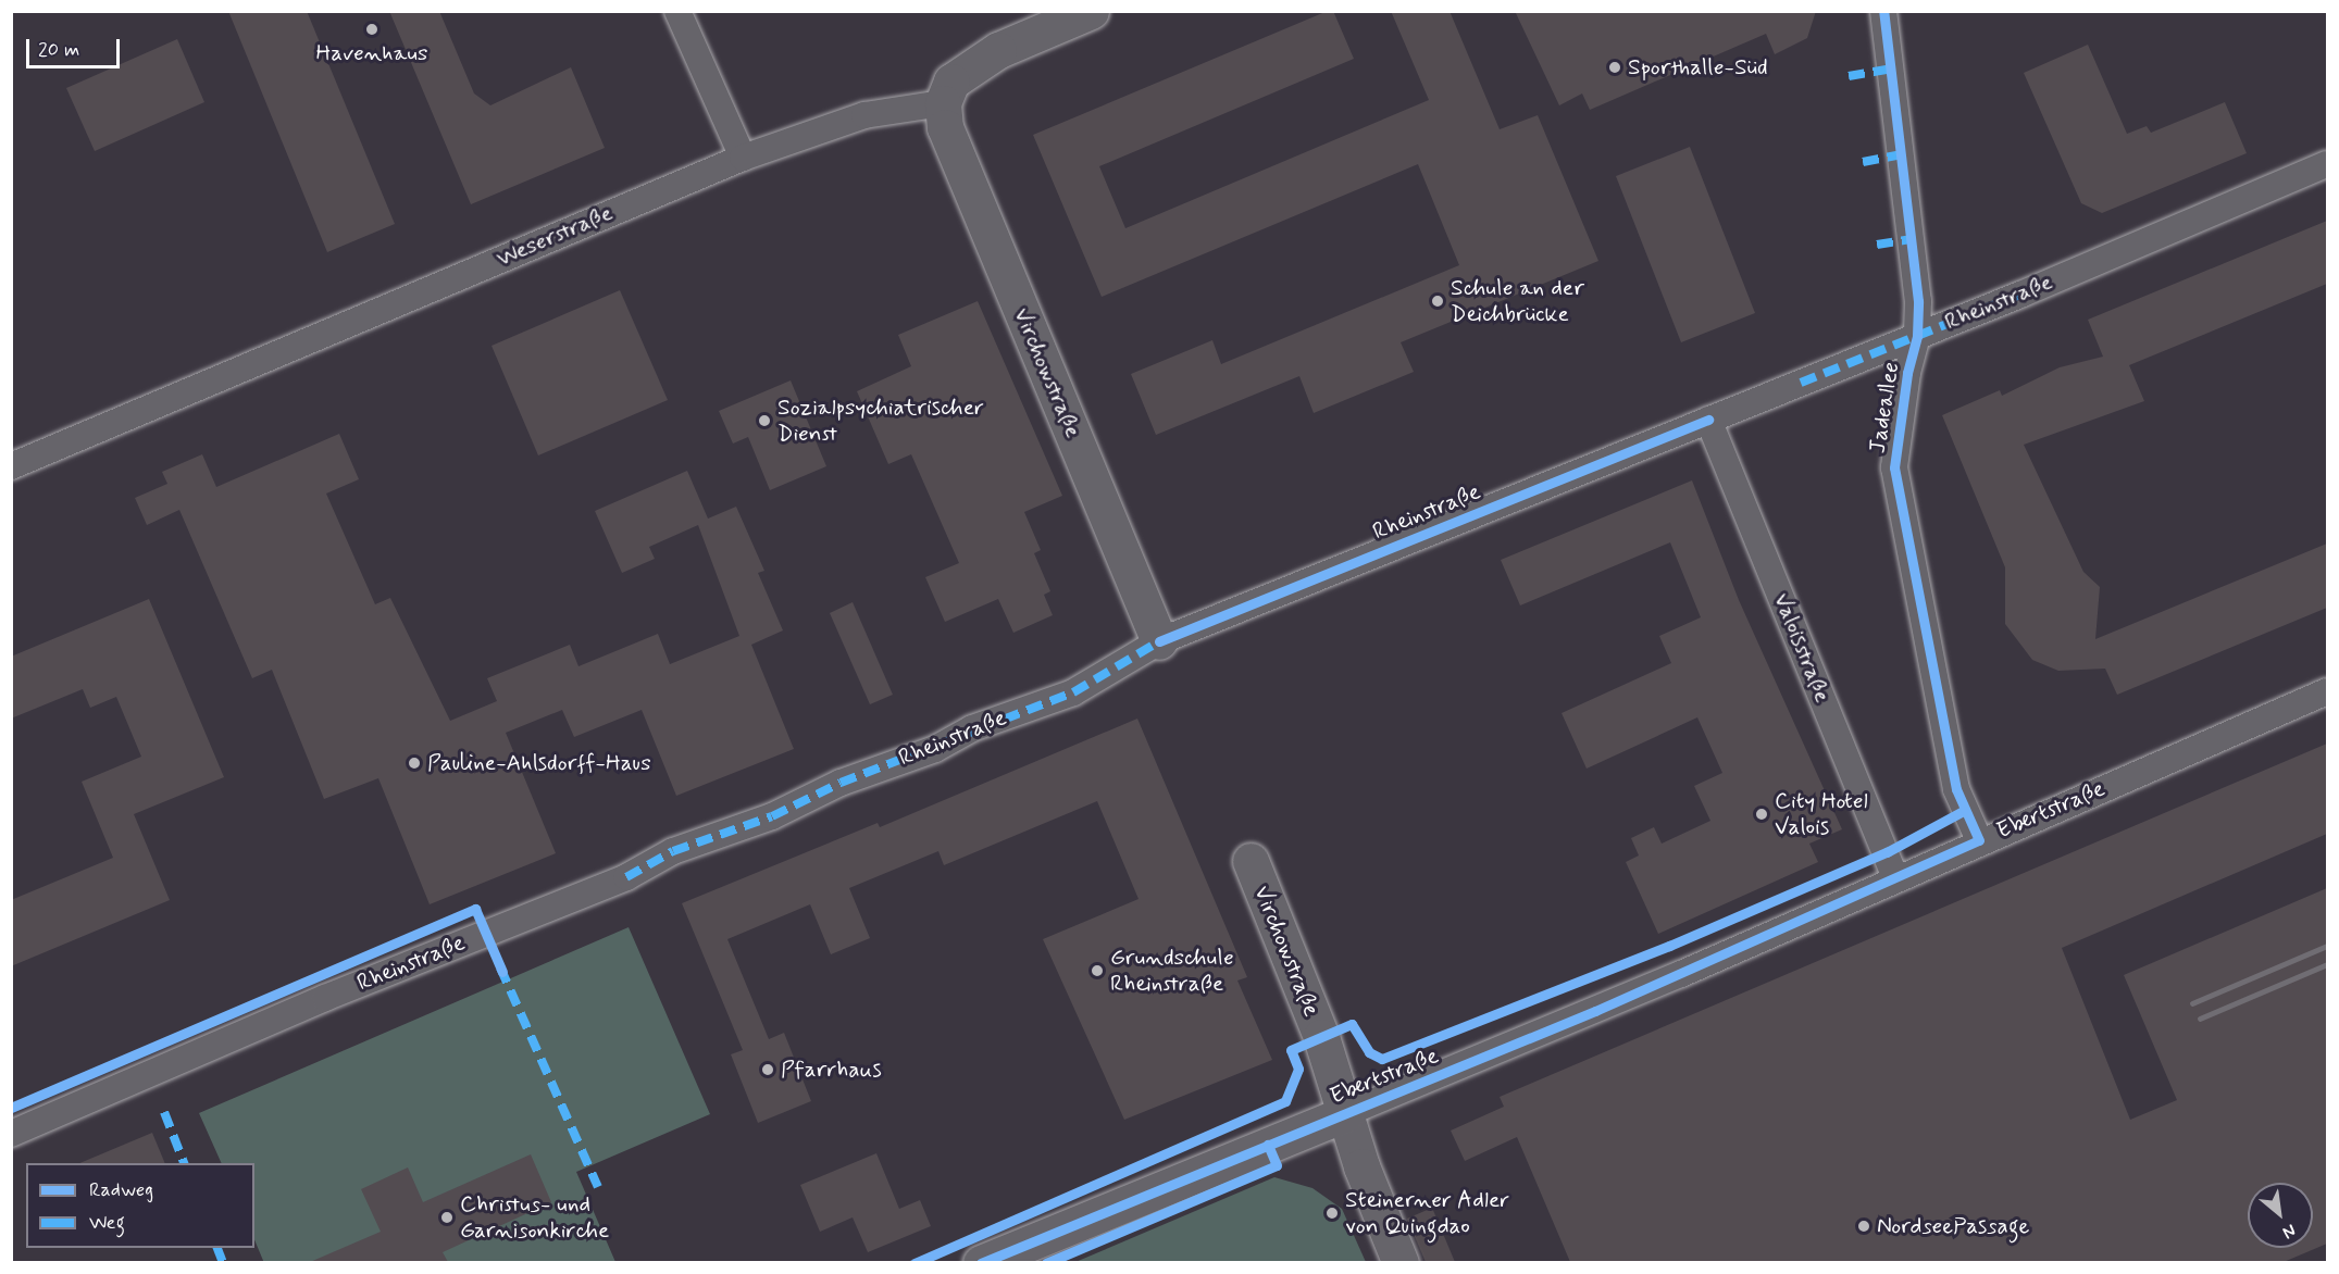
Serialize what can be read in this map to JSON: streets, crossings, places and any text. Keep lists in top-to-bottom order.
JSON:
{
  "streets": {
    "street": [
      "Weserstraße",
      "Rheinstraße",
      "Virchowstraße",
      "Jadeallee",
      "Valoisstraße",
      "Ebertstraße"
    ]
  },
  "crossings": [
    ["Weserstraße", "Virchowstraße"],
    ["Rheinstraße", "Virchowstraße"],
    ["Rheinstraße", "Jadeallee"],
    ["Rheinstraße", "Valoisstraße"],
    ["Virchowstraße", "Ebertstraße"],
    ["Jadeallee", "Ebertstraße"],
    ["Valoisstraße", "Ebertstraße"]
  ],
  "places": [
    "Havenhaus",
    "Sporthalle-Süd",
    "Schule an der Deichbrücke",
    "Sozialpsychiatrischer Dienst",
    "Pauline-Ahlsdorff-Haus",
    "City Hotel Valois",
    "Grundschule Rheinstraße",
    "Pfarrhaus",
    "Steinerner Adler von Quingdao",
    "Christus- und Garnisonkirche",
    "NordseePassage"
  ],
  "legend": ["Radweg", "Weg"],
  "scale_bar": "20 m",
  "north": "bottom right"
}
